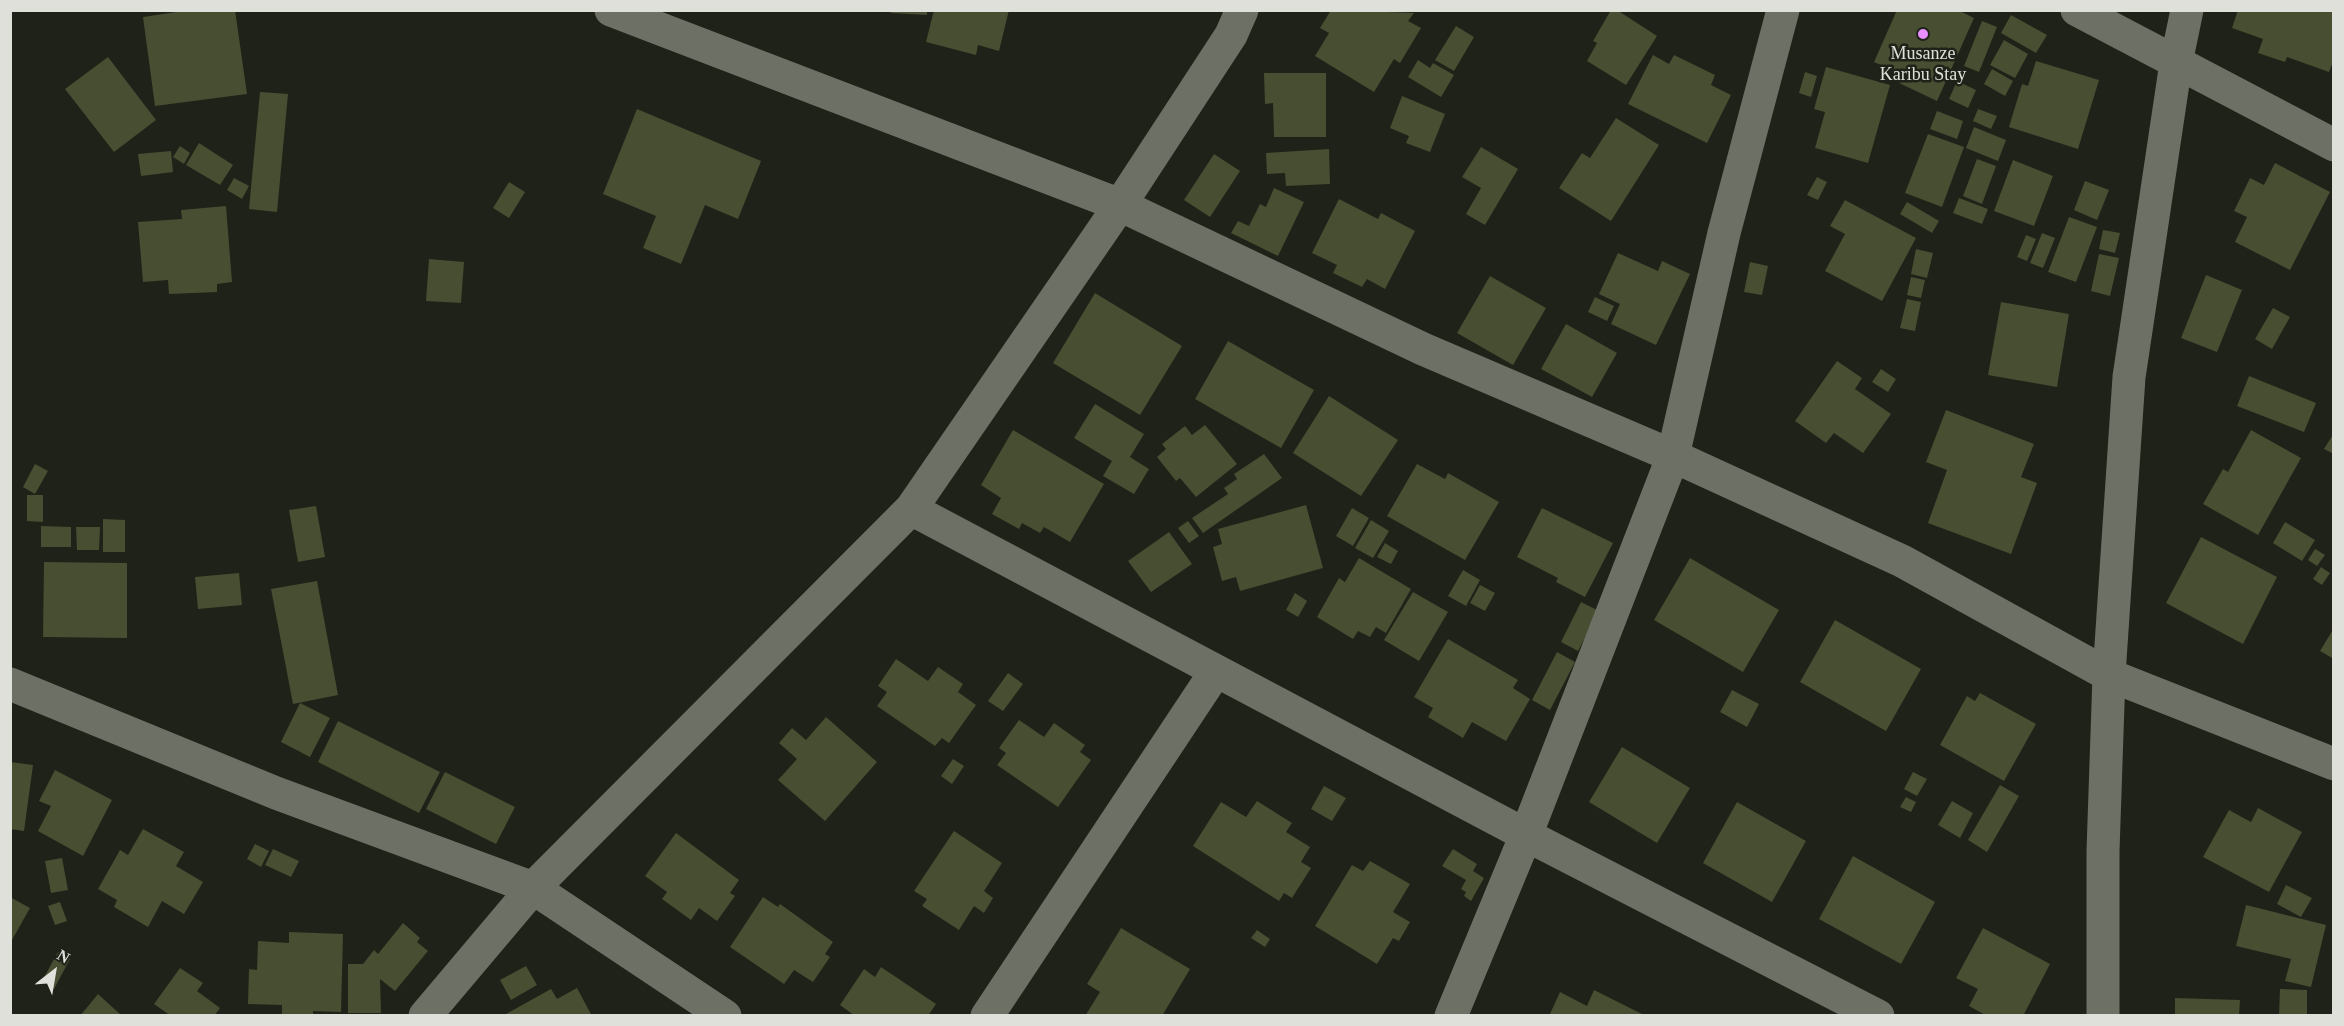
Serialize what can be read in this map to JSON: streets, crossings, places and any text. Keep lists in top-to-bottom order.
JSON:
{
  "places": ["Musanze Karibu Stay"],
  "north": "top right"
}
